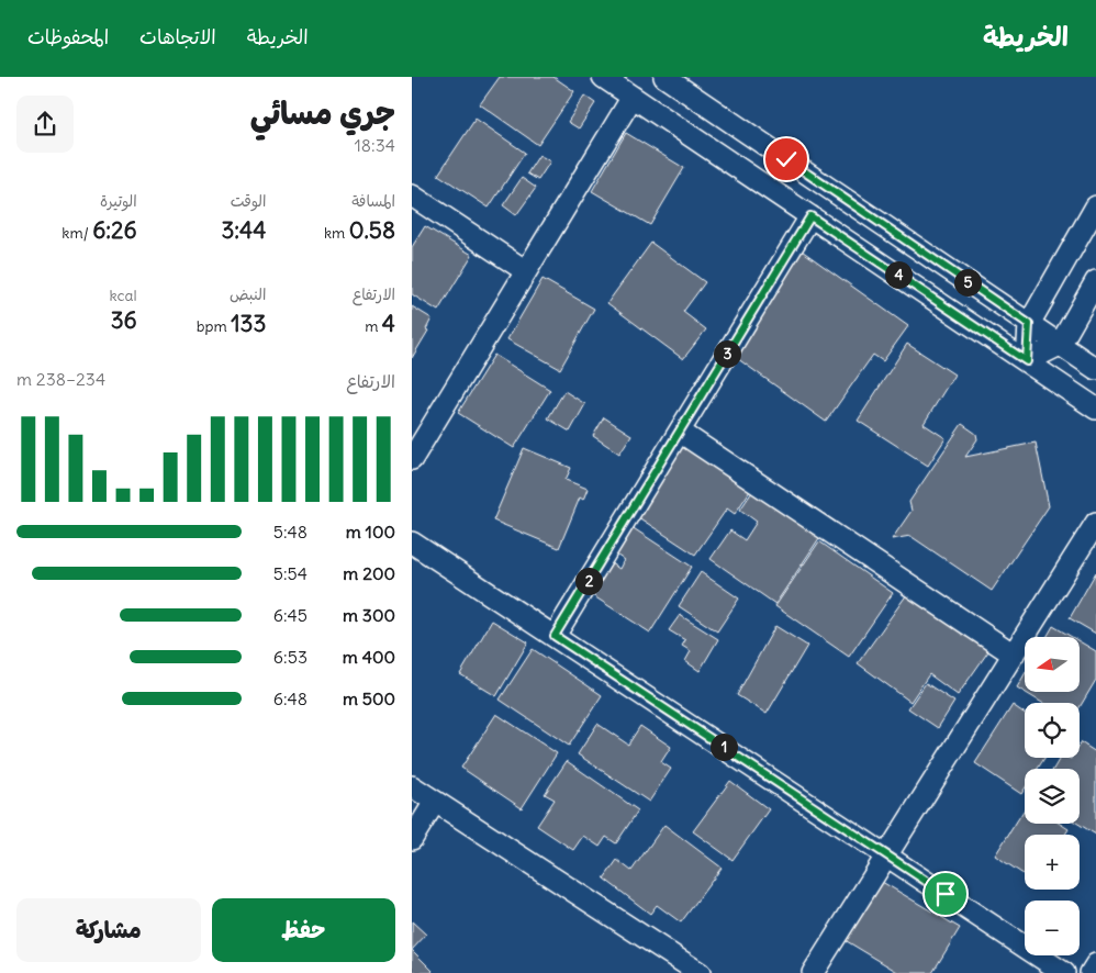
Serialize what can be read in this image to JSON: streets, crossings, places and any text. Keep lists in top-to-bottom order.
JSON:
{
  "north": "left",
  "page": {
    "header": "الخريطة",
    "nav": ["الخريطة", "الاتجاهات", "المحفوظات"],
    "heading": ["جري مسائي", "18:34"],
    "stats": [
      ["المسافة", "0.58 km"],
      ["الوقت", "3:44"],
      ["الوتيرة", "6:26 /km"],
      ["الارتفاع", "4 m"],
      ["النبض", "133 bpm"],
      ["kcal", "36"]
    ],
    "pins": [
      "4",
      "5",
      "3",
      "2",
      "1"
    ],
    "chart": ["الارتفاع", "234–238 m"],
    "list": [
      {
        "name": "100 m",
        "note": "5:48"
      },
      {
        "name": "200 m",
        "note": "5:54"
      },
      {
        "name": "300 m",
        "note": "6:45"
      },
      {
        "name": "400 m",
        "note": "6:53"
      },
      {
        "name": "500 m",
        "note": "6:48"
      }
    ],
    "map_buttons": ["+", "−"],
    "buttons": ["حفظ", "مشاركة"]
  }
}
